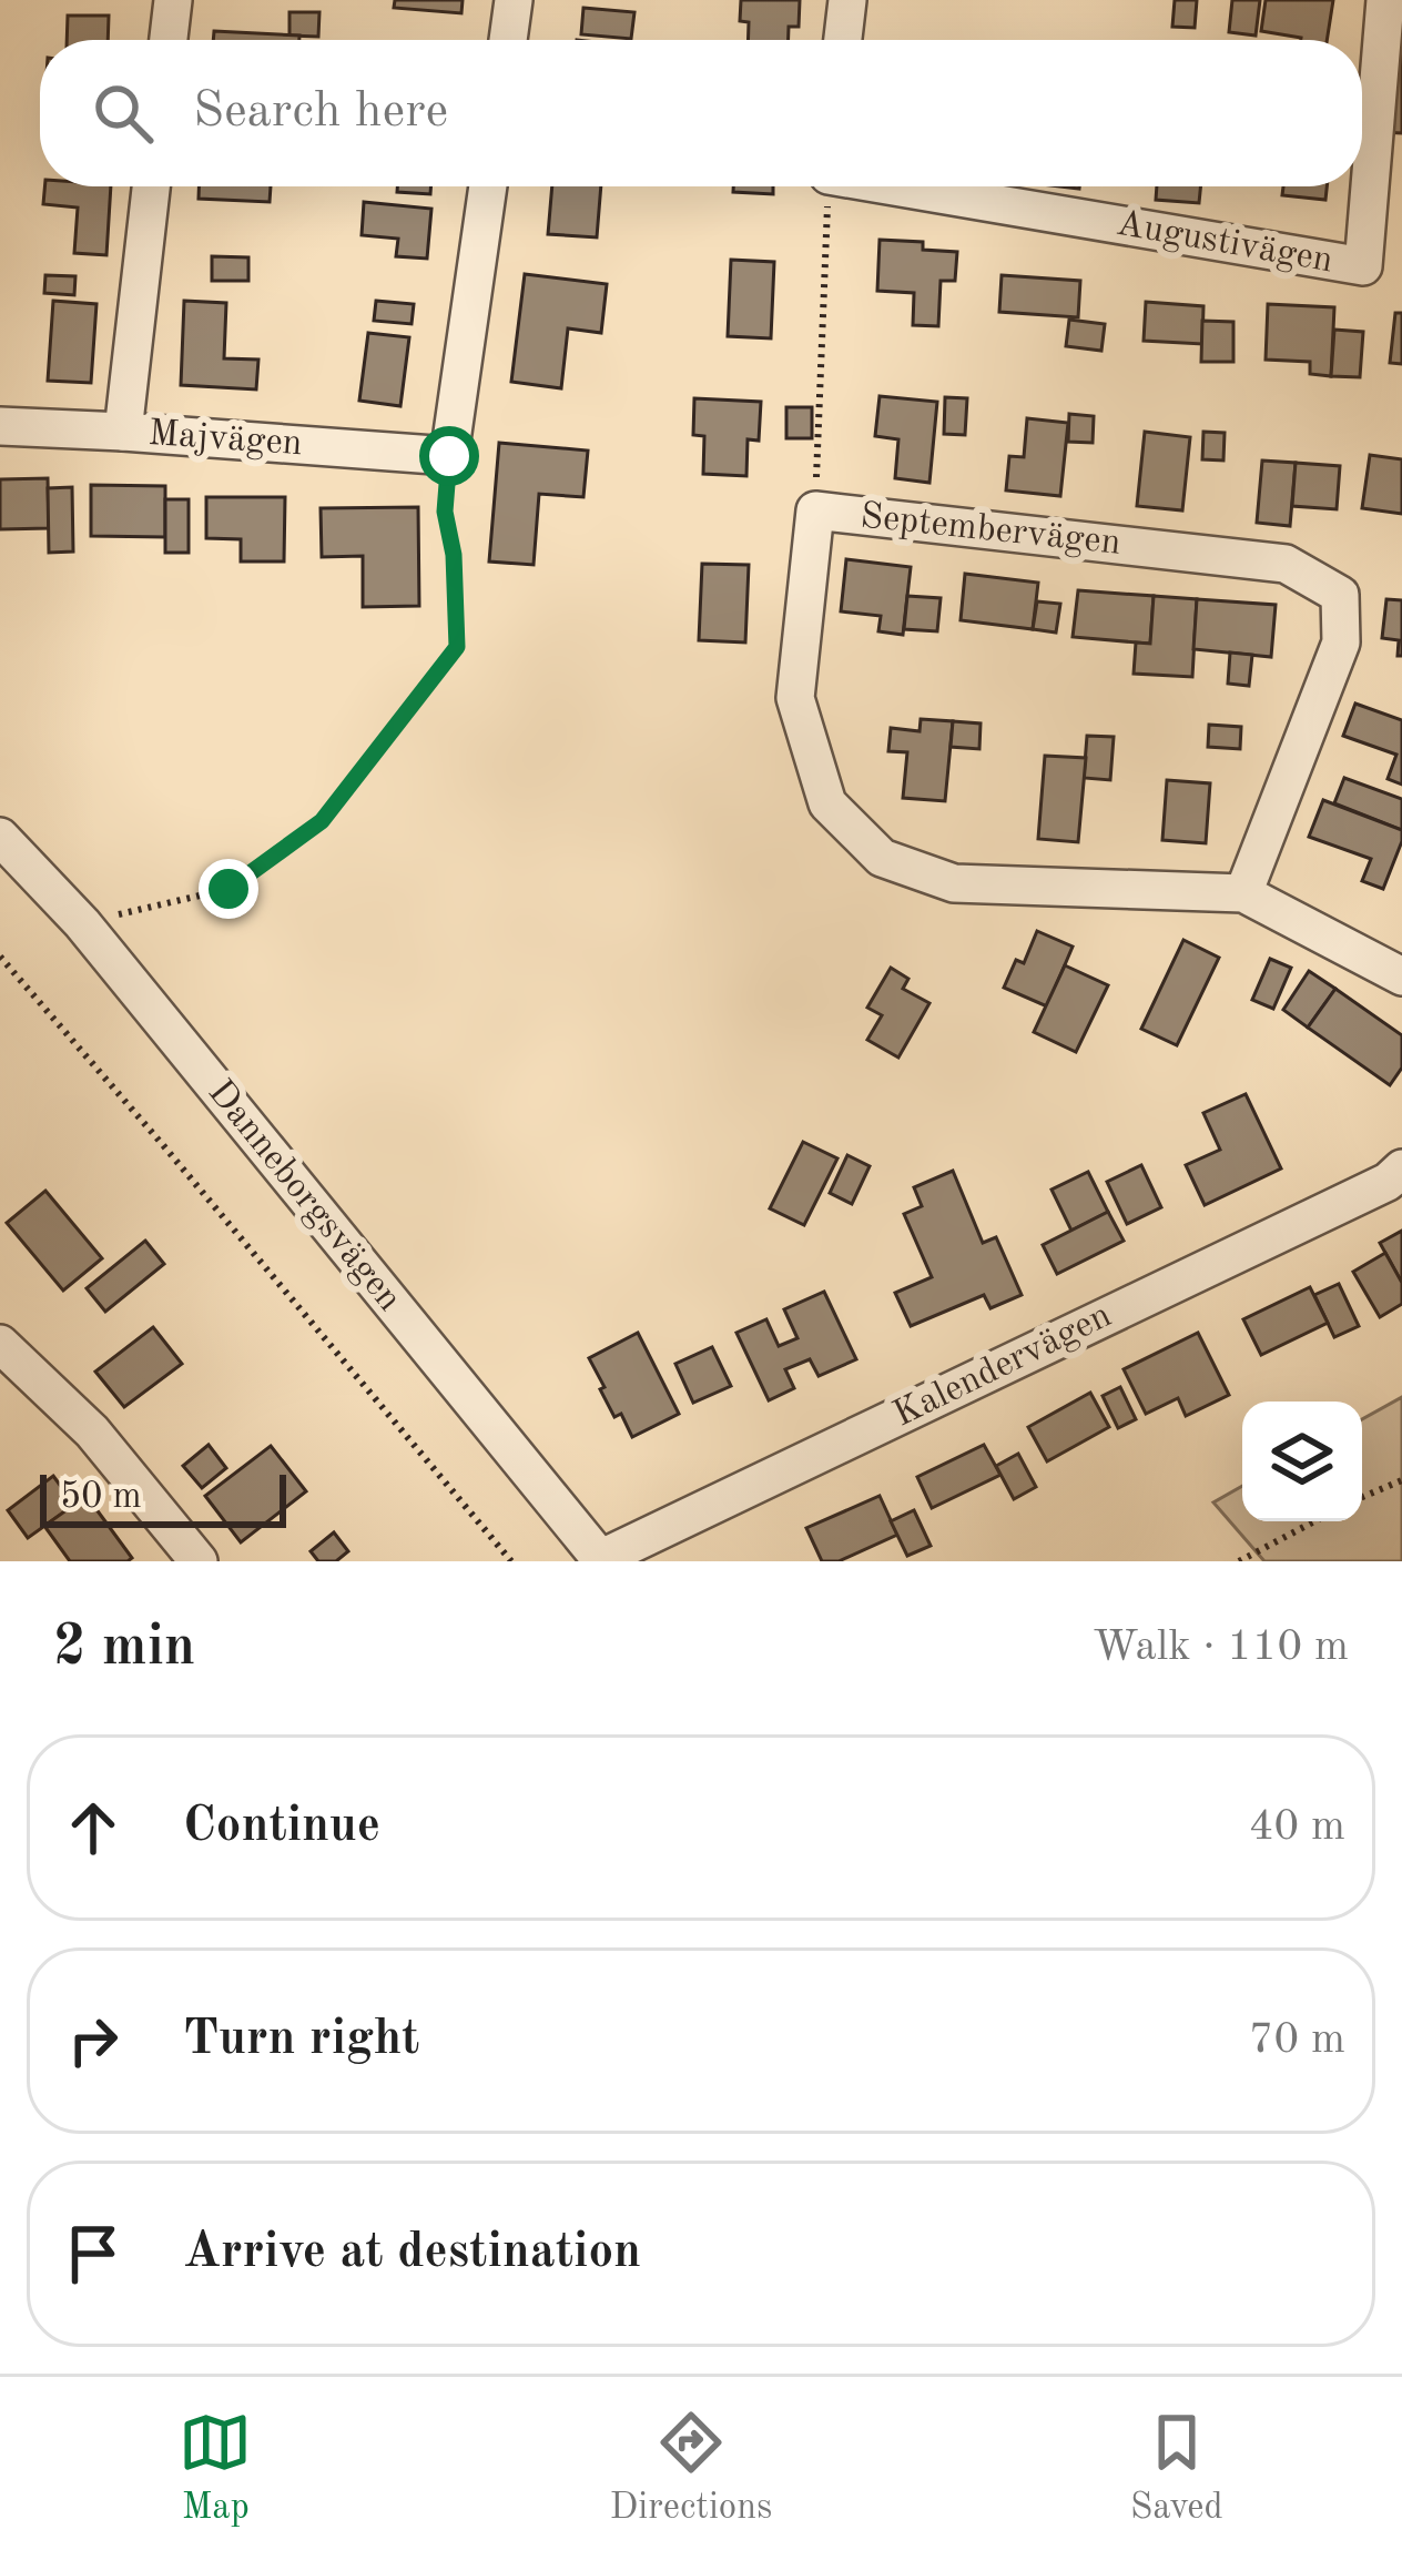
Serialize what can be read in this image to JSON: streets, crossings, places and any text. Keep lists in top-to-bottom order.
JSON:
{
  "streets": {
    "street": [
      "Augustivägen",
      "Majvägen",
      "Septembervägen",
      "Danneborgsvägen",
      "Kalendervägen"
    ]
  },
  "crossings": [
    ["Danneborgsvägen", "Kalendervägen"]
  ],
  "scale_bar": "50 m",
  "page": {
    "search": "Search here",
    "scale": "50 m",
    "heading": ["2 min", "Walk · 110 m"],
    "list": [
      ["Continue", "40 m"],
      ["Turn right", "70 m"],
      "Arrive at destination"
    ],
    "nav": ["Map", "Directions", "Saved"]
  }
}
